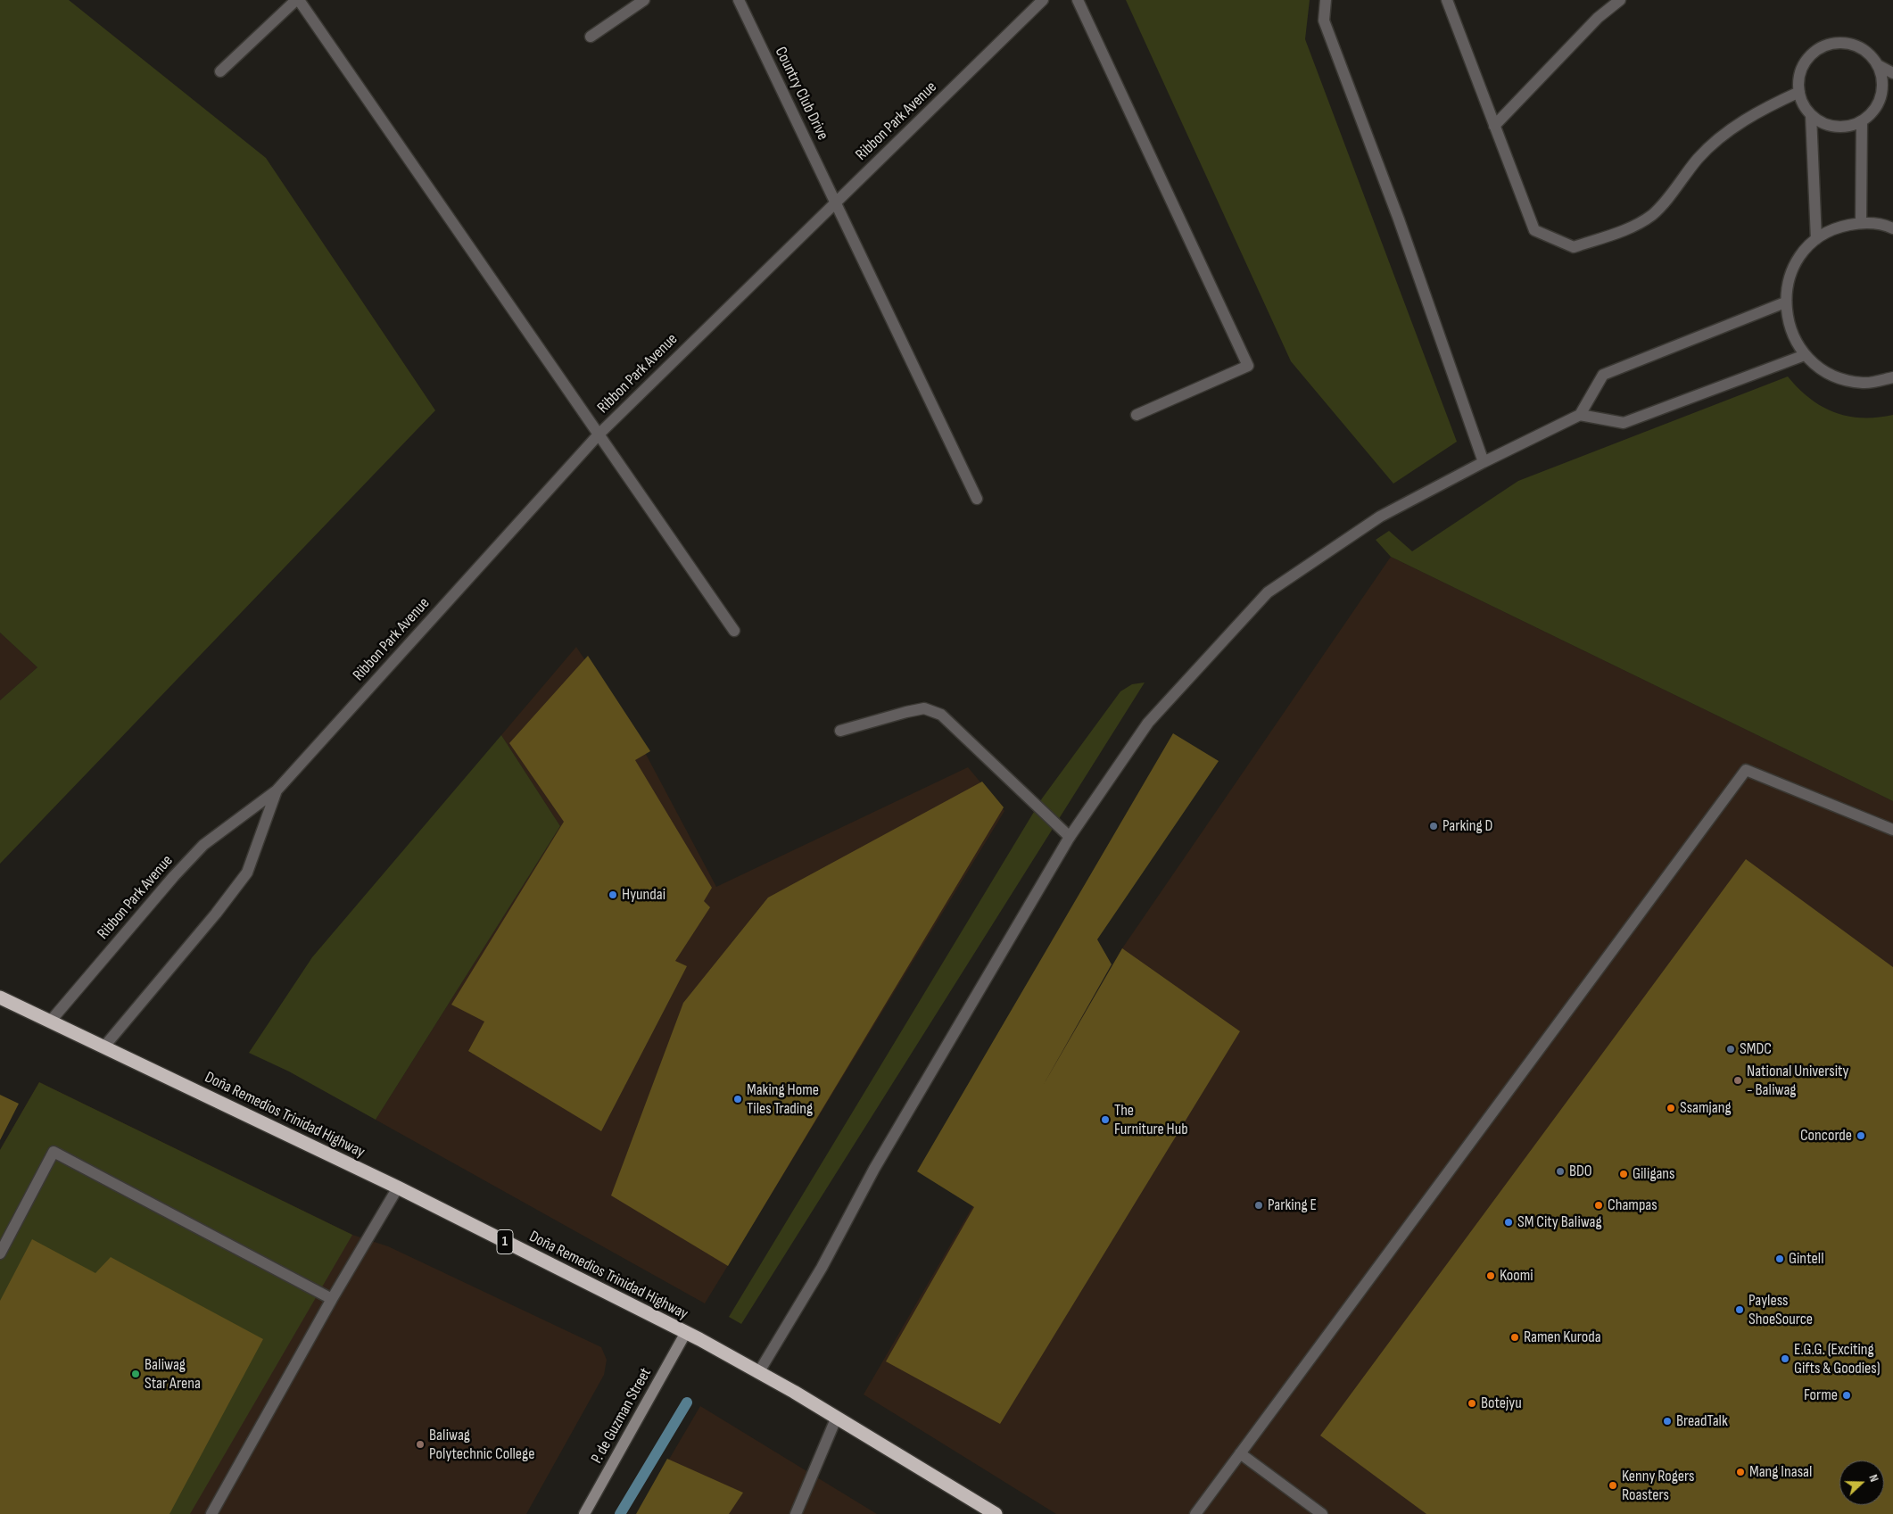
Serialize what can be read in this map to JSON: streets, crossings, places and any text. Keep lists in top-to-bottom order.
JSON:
{
  "streets": {
    "highway": ["Doña Remedios Trinidad Highway", "1"],
    "street": ["Country Club Drive", "Ribbon Park Avenue", "P. de Guzman Street"]
  },
  "crossings": [
    ["Country Club Drive", "Ribbon Park Avenue"],
    ["Ribbon Park Avenue", "Doña Remedios Trinidad Highway"],
    ["Doña Remedios Trinidad Highway", "P. de Guzman Street"]
  ],
  "places": [
    "Parking D",
    "Hyundai",
    "SMDC",
    "National University - Baliwag",
    "Making Home Tiles Trading",
    "Ssamjang",
    "The Furniture Hub",
    "Concorde",
    "BDO",
    "Giligans",
    "Parking E",
    "Champas",
    "SM City Baliwag",
    "Gintell",
    "Koomi",
    "Payless ShoeSource",
    "Ramen Kuroda",
    "E.G.G. (Exciting Gifts & Goodies)",
    "Baliwag Star Arena",
    "Forme",
    "Botejyu",
    "BreadTalk",
    "Baliwag Polytechnic College",
    "Mang Inasal",
    "Kenny Rogers Roasters"
  ],
  "north": "right"
}
